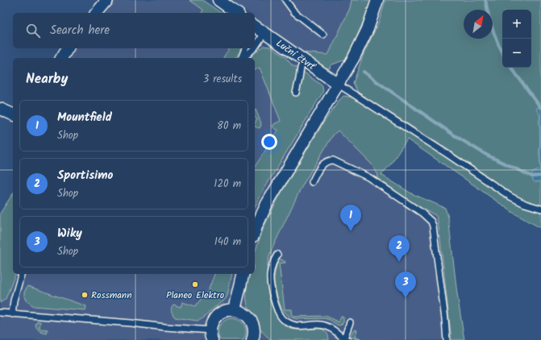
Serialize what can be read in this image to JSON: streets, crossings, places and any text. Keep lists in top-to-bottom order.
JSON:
{
  "streets": {
    "street": ["Luční čtvrť"]
  },
  "places": ["Planeo Elektro", "Rossmann"],
  "north": "top right",
  "page": {
    "map_buttons": ["+", "−"],
    "search": "Search here",
    "heading": ["Nearby", "3 results"],
    "list": [
      {
        "mark": "1",
        "name": "Mountfield",
        "note": "Shop",
        "value": "80 m"
      },
      {
        "mark": "2",
        "name": "Sportisimo",
        "note": "Shop",
        "value": "120 m"
      },
      {
        "mark": "3",
        "name": "Wiky",
        "note": "Shop",
        "value": "140 m"
      }
    ],
    "pins": ["1", "2", "3"]
  }
}
